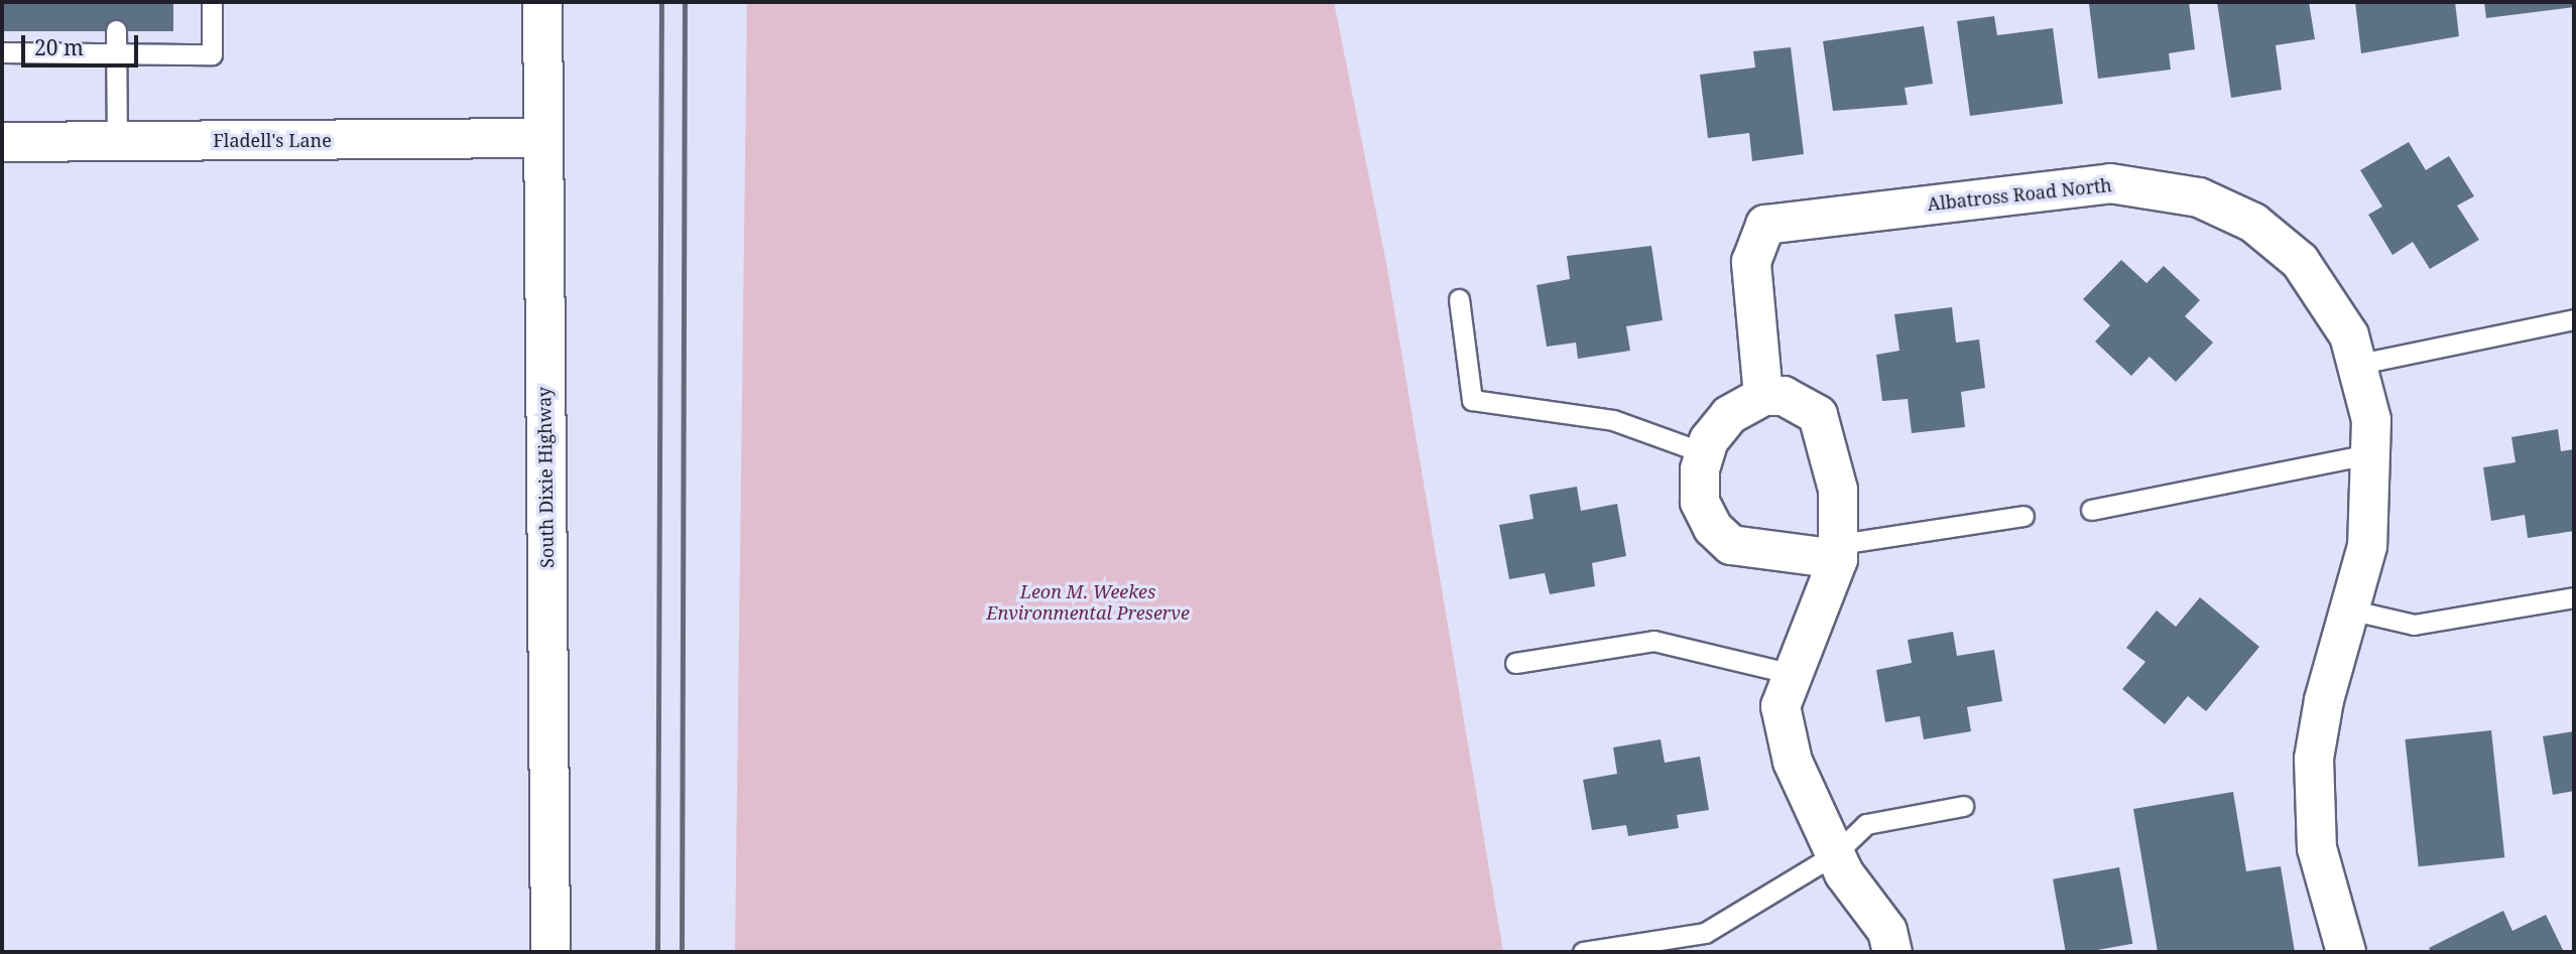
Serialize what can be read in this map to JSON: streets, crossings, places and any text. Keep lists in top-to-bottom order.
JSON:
{
  "streets": {
    "street": ["Fladell's Lane", "Albatross Road North", "South Dixie Highway"]
  },
  "crossings": [
    ["Fladell's Lane", "South Dixie Highway"]
  ],
  "parks": ["Leon M. Weekes Environmental Preserve"],
  "scale_bar": "20 m"
}
